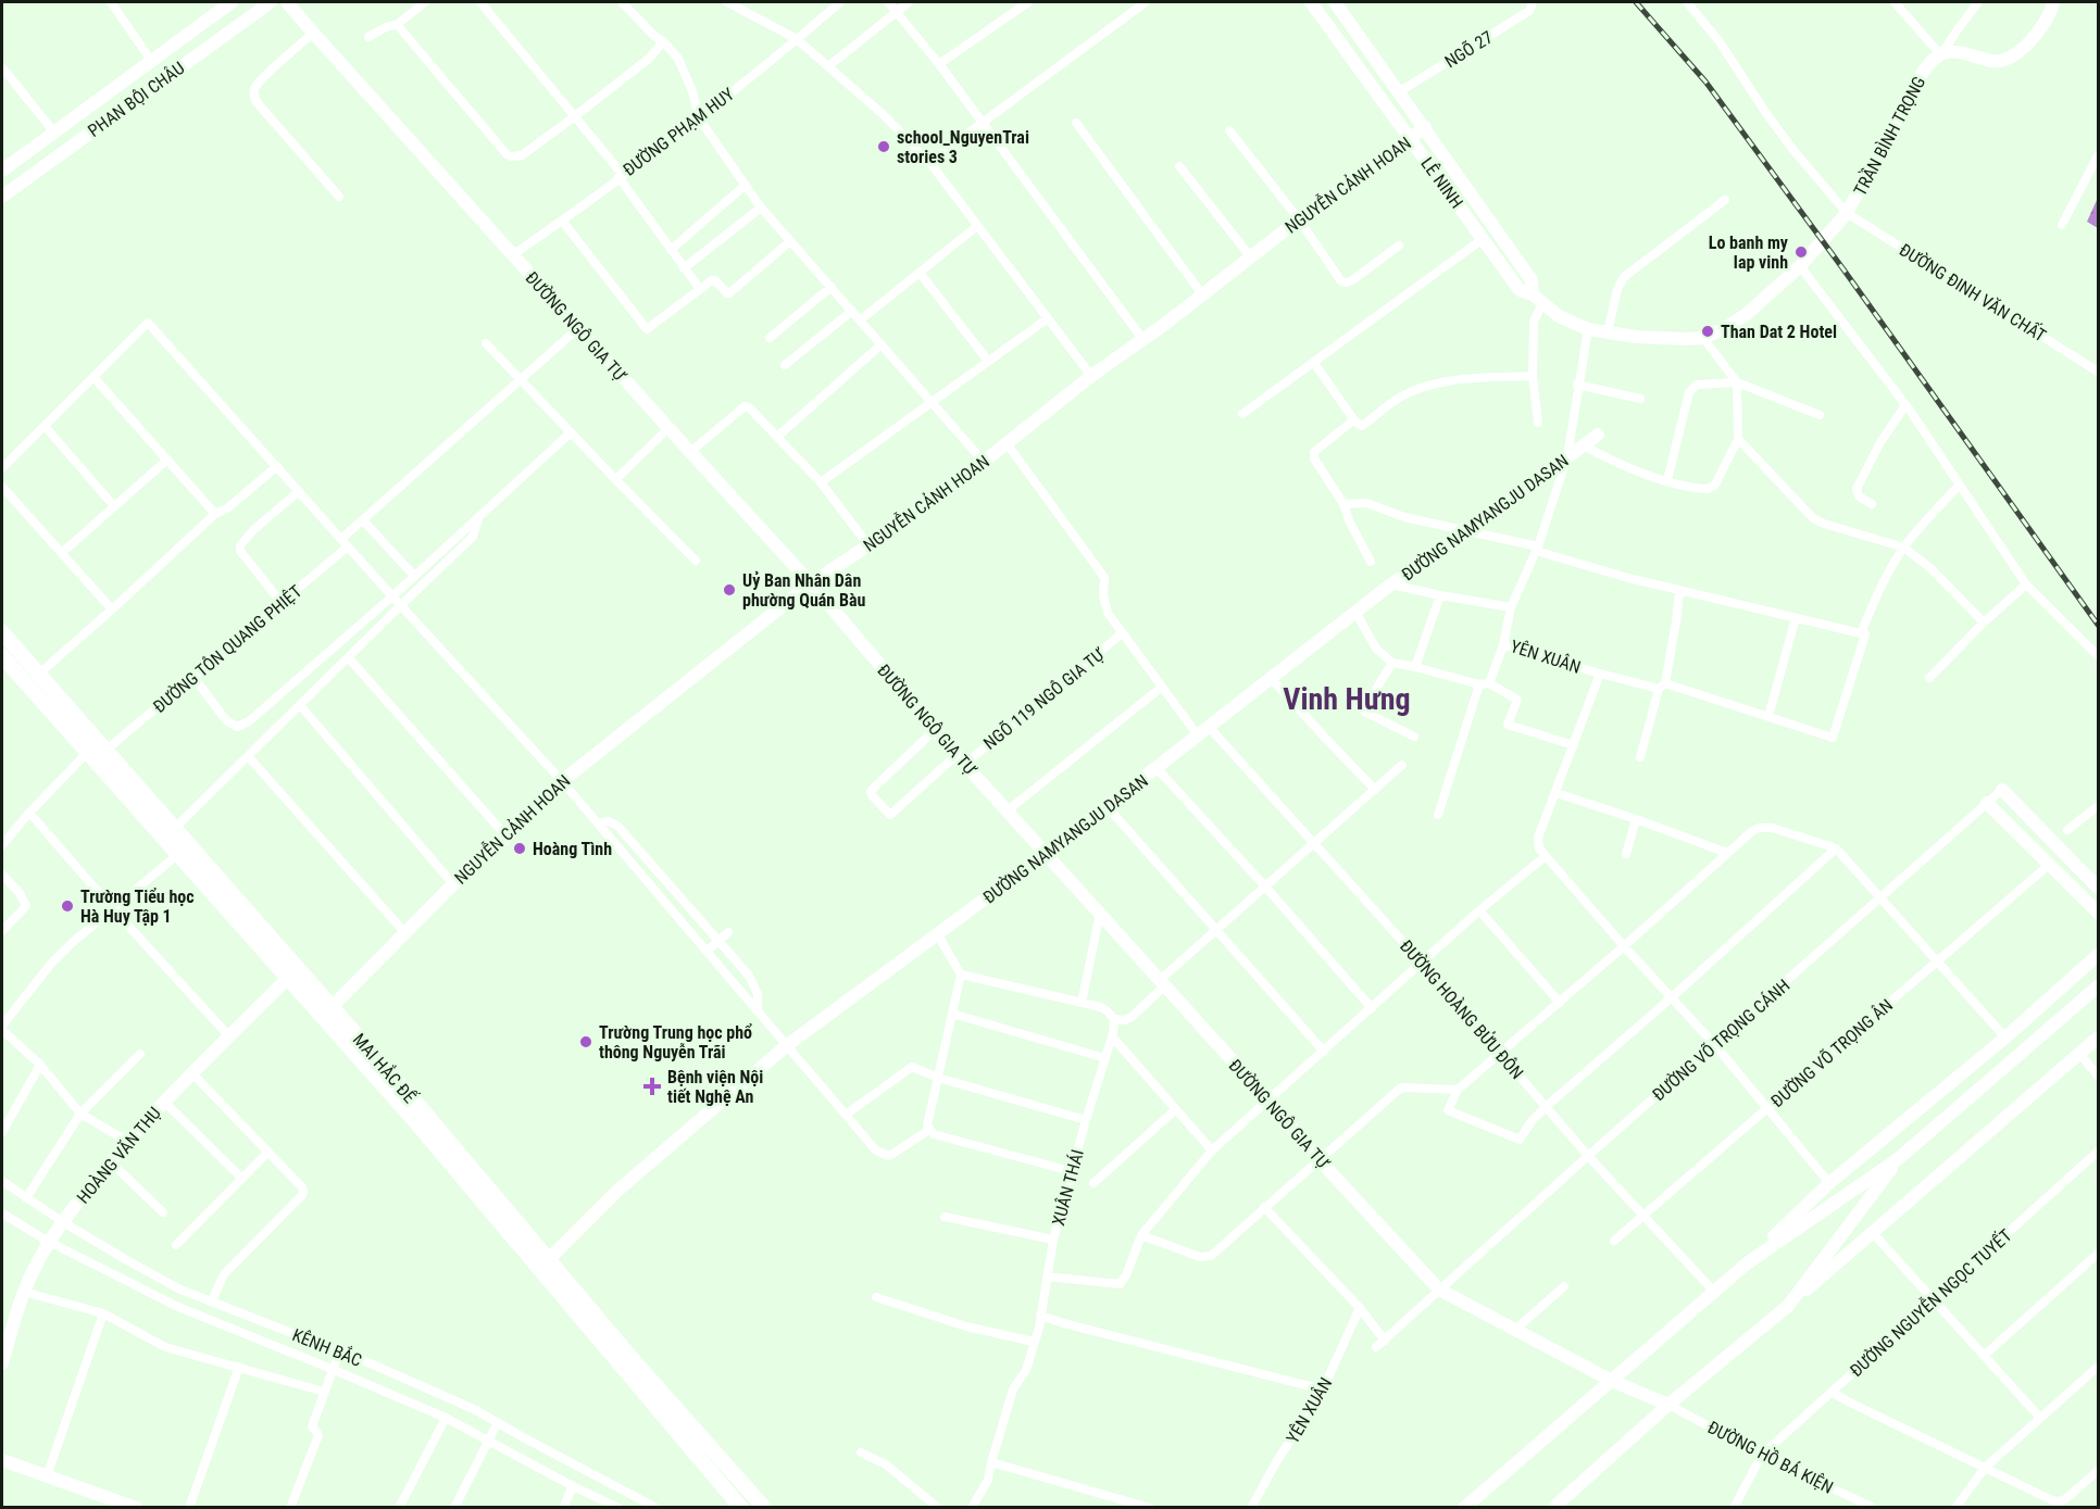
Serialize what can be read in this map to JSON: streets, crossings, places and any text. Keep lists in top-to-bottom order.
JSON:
{
  "streets": {
    "main road": ["MAI HẮC ĐẾ"],
    "street": [
      "NGÕ 27",
      "PHAN BỘI CHÂU",
      "ĐƯỜNG PHẠM HUY",
      "TRẦN BÌNH TRỌNG",
      "LÊ NINH",
      "NGUYỄN CẢNH HOAN",
      "ĐƯỜNG ĐINH VĂN CHẤT",
      "ĐƯỜNG NGÔ GIA TỰ",
      "ĐƯỜNG NAMYANGJU DASAN",
      "ĐƯỜNG TÔN QUANG PHIỆT",
      "YÊN XUÂN",
      "NGÕ 119 NGÔ GIA TỰ",
      "ĐƯỜNG HOÀNG BỬU ĐÔN",
      "ĐƯỜNG VÕ TRỌNG CÁNH",
      "ĐƯỜNG VÕ TRỌNG ÂN",
      "HOÀNG VĂN THỤ",
      "XUÂN THÁI",
      "ĐƯỜNG NGUYỄN NGỌC TUYẾT",
      "KÊNH BẮC",
      "ĐƯỜNG HỒ BÁ KIỆN"
    ]
  },
  "crossings": [
    ["NGÕ 27", "LÊ NINH"],
    ["ĐƯỜNG PHẠM HUY", "ĐƯỜNG NGÔ GIA TỰ"],
    ["TRẦN BÌNH TRỌNG", "LÊ NINH"],
    ["TRẦN BÌNH TRỌNG", "ĐƯỜNG ĐINH VĂN CHẤT"],
    ["LÊ NINH", "NGUYỄN CẢNH HOAN"],
    ["LÊ NINH", "YÊN XUÂN"],
    ["NGUYỄN CẢNH HOAN", "ĐƯỜNG NGÔ GIA TỰ"],
    ["NGUYỄN CẢNH HOAN", "MAI HẮC ĐẾ"],
    ["ĐƯỜNG NGÔ GIA TỰ", "ĐƯỜNG NAMYANGJU DASAN"],
    ["ĐƯỜNG NGÔ GIA TỰ", "ĐƯỜNG TÔN QUANG PHIỆT"],
    ["ĐƯỜNG NGÔ GIA TỰ", "NGÕ 119 NGÔ GIA TỰ"],
    ["ĐƯỜNG NGÔ GIA TỰ", "ĐƯỜNG VÕ TRỌNG CÁNH"],
    ["ĐƯỜNG NGÔ GIA TỰ", "ĐƯỜNG HỒ BÁ KIỆN"],
    ["ĐƯỜNG NAMYANGJU DASAN", "YÊN XUÂN"],
    ["ĐƯỜNG NAMYANGJU DASAN", "ĐƯỜNG HOÀNG BỬU ĐÔN"],
    ["ĐƯỜNG NAMYANGJU DASAN", "MAI HẮC ĐẾ"],
    ["ĐƯỜNG TÔN QUANG PHIỆT", "MAI HẮC ĐẾ"],
    ["YÊN XUÂN", "ĐƯỜNG VÕ TRỌNG CÁNH"],
    ["ĐƯỜNG HOÀNG BỬU ĐÔN", "ĐƯỜNG VÕ TRỌNG CÁNH"],
    ["ĐƯỜNG HOÀNG BỬU ĐÔN", "ĐƯỜNG VÕ TRỌNG ÂN"],
    ["MAI HẮC ĐẾ", "HOÀNG VĂN THỤ"],
    ["HOÀNG VĂN THỤ", "KÊNH BẮC"],
    ["ĐƯỜNG NGUYỄN NGỌC TUYẾT", "ĐƯỜNG HỒ BÁ KIỆN"]
  ],
  "districts": ["Vinh Hưng"],
  "places": {
    "other": [
      "school_NguyenTrai stories 3",
      "Lo banh my lap vinh",
      "Than Dat 2 Hotel",
      "Uỷ Ban Nhân Dân phường Quán Bàu",
      "Hoàng Tình",
      "Trường Tiểu học Hà Huy Tập 1",
      "Trường Trung học phổ thông Nguyễn Trãi"
    ],
    "health": ["Bệnh viện Nội tiết Nghệ An"]
  }
}
